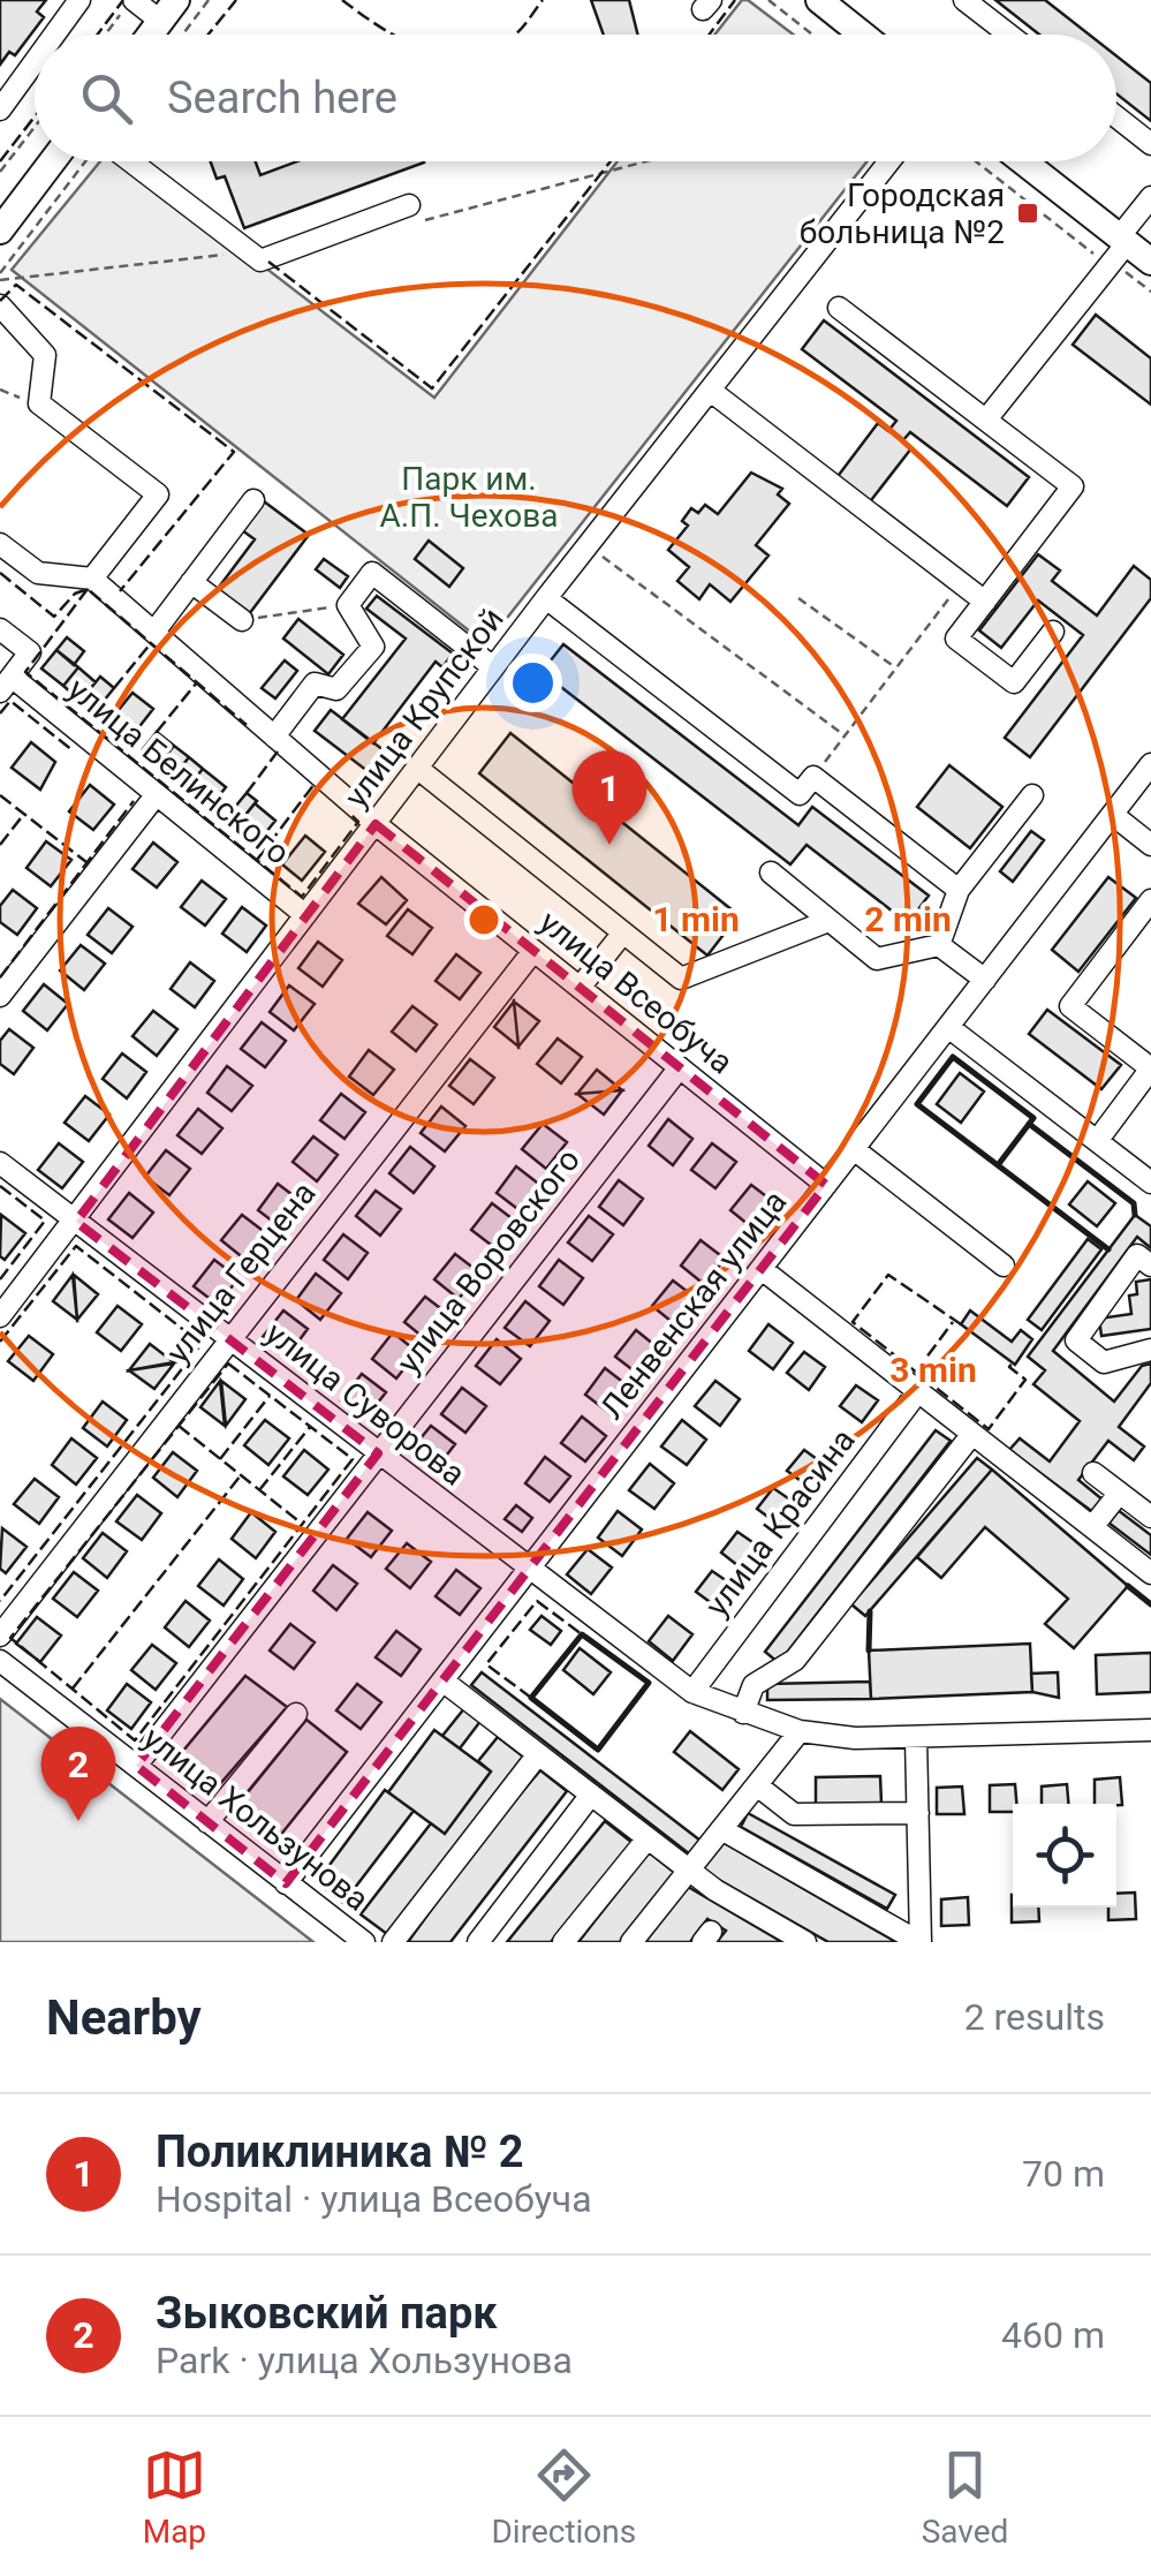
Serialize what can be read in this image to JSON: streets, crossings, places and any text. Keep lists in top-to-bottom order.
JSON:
{
  "streets": {
    "street": [
      "улица Крупской",
      "улица Белинского",
      "улица Всеобуча",
      "улица Воровского",
      "улица Герцена",
      "Ленвенская улица",
      "улица Суворова",
      "улица Красина",
      "улица Хользунова"
    ]
  },
  "crossings": [
    ["улица Крупской", "улица Белинского"],
    ["улица Крупской", "улица Всеобуча"],
    ["улица Крупской", "улица Суворова"],
    ["улица Всеобуча", "улица Воровского"],
    ["улица Всеобуча", "улица Герцена"],
    ["улица Всеобуча", "Ленвенская улица"],
    ["улица Воровского", "улица Суворова"],
    ["улица Воровского", "улица Хользунова"],
    ["улица Герцена", "улица Суворова"],
    ["Ленвенская улица", "улица Суворова"],
    ["Ленвенская улица", "улица Хользунова"],
    ["улица Суворова", "улица Красина"]
  ],
  "parks": ["Парк им. А.П. Чехова"],
  "places": {
    "transit": ["Городская больница №2"]
  },
  "page": {
    "search": "Search here",
    "pins": ["1", "2"],
    "heading": ["Nearby", "2 results"],
    "list": [
      {
        "mark": "1",
        "name": "Поликлиника № 2",
        "note": "Hospital · улица Всеобуча",
        "value": "70 m"
      },
      {
        "mark": "2",
        "name": "Зыковский парк",
        "note": "Park · улица Хользунова",
        "value": "460 m"
      }
    ],
    "nav": ["Map", "Directions", "Saved"]
  },
  "rings": ["1 min", "2 min", "3 min"]
}
